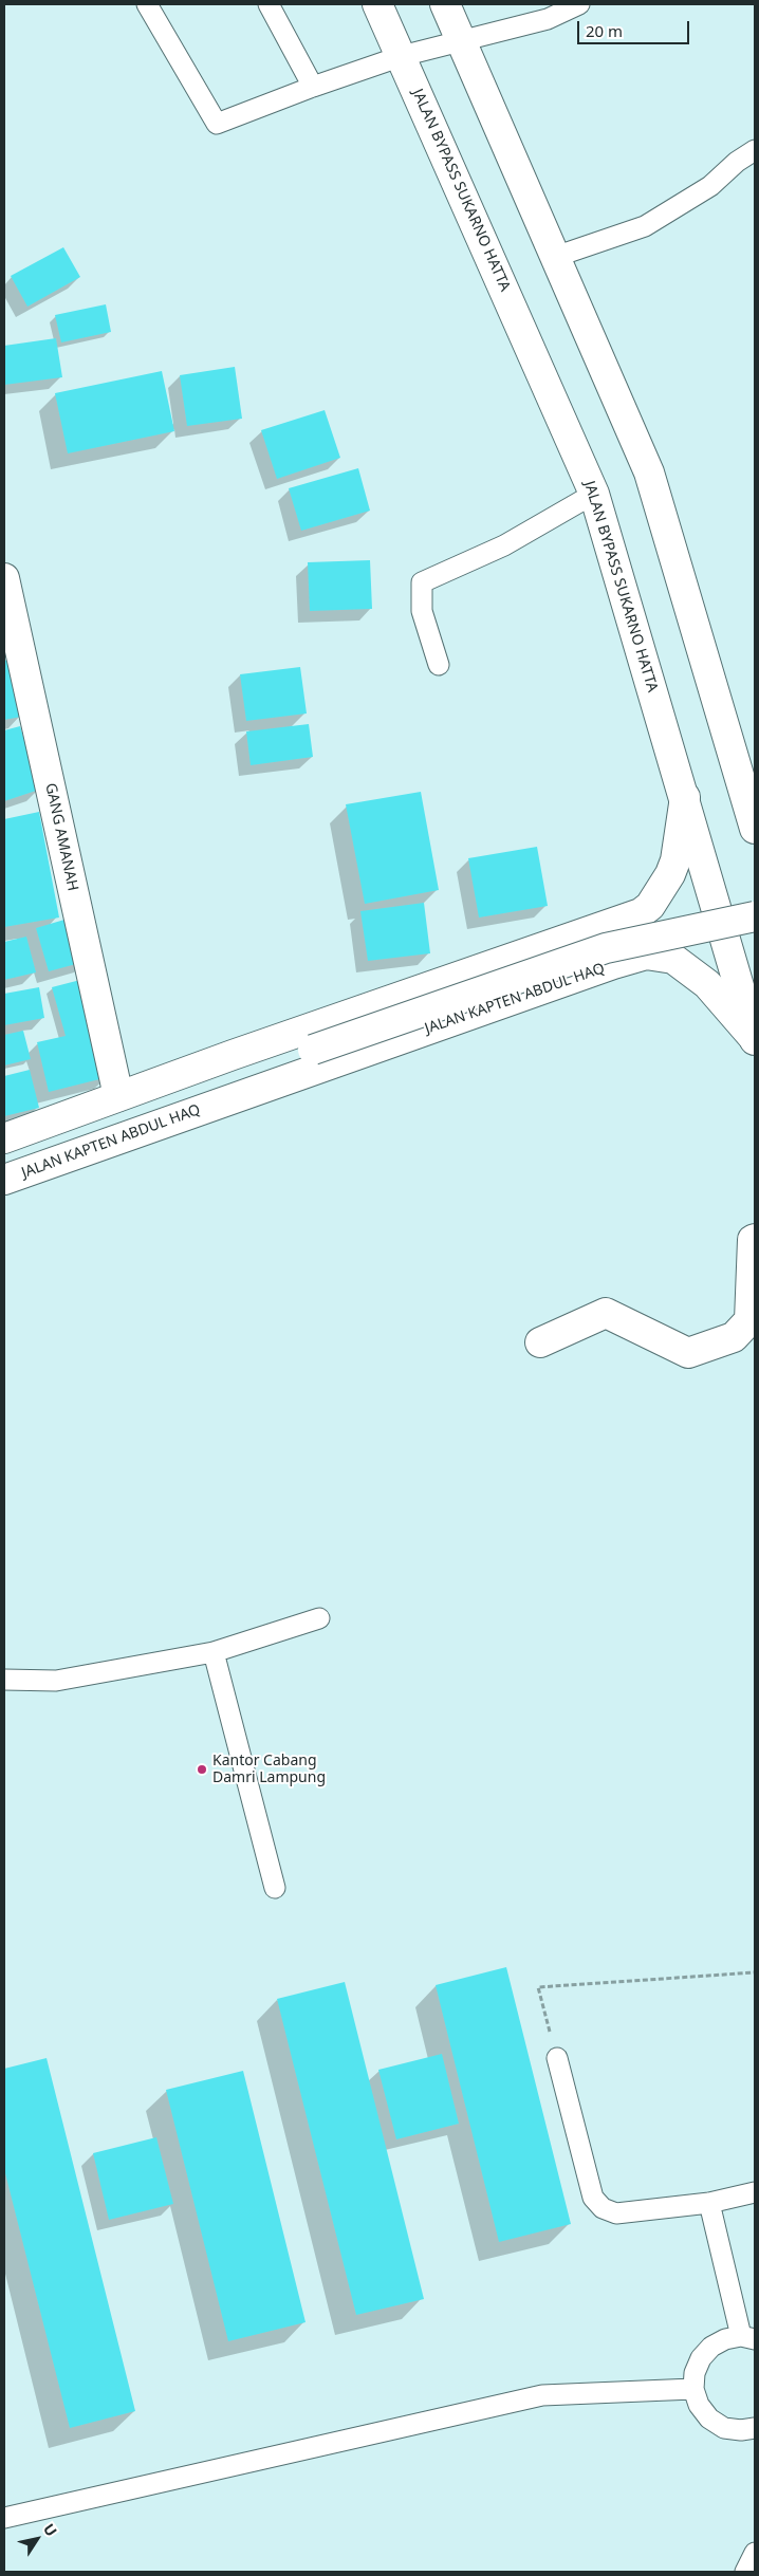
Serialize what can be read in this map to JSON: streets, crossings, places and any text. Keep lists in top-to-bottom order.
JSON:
{
  "streets": {
    "main road": ["JALAN BYPASS SUKARNO HATTA", "GANG AMANAH", "JALAN KAPTEN ABDUL HAQ"]
  },
  "crossings": [
    ["JALAN BYPASS SUKARNO HATTA", "JALAN KAPTEN ABDUL HAQ"]
  ],
  "places": ["Kantor Cabang Damri Lampung"],
  "scale_bar": "20 m",
  "north": "top right"
}
